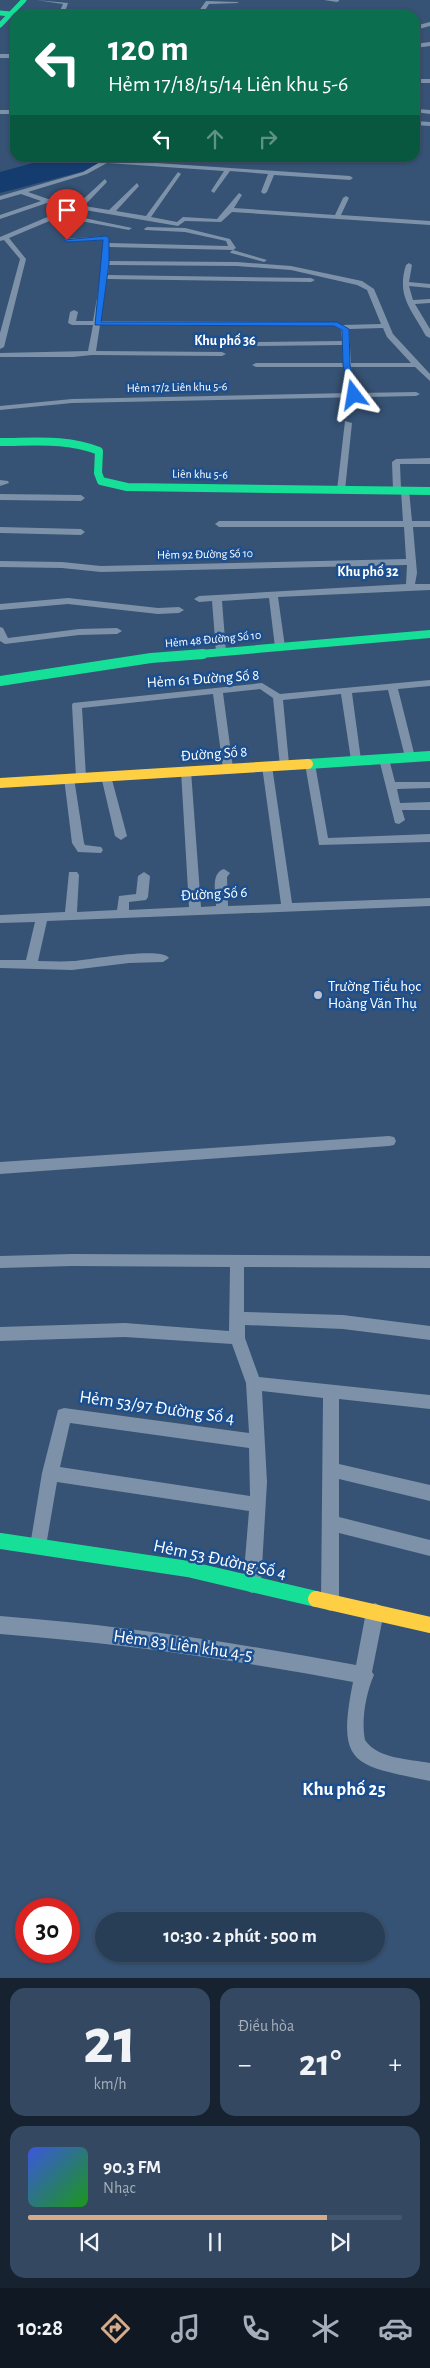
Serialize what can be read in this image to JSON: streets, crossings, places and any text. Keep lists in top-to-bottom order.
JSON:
{
  "streets": {
    "main road": [
      "Liên khu 5-6",
      "Hẻm 48 Đường Số 10",
      "Đường Số 8",
      "Hẻm 53 Đường Số 4"
    ],
    "street": [
      "Hẻm 17/2 Liên khu 5-6",
      "Hẻm 92 Đường Số 10",
      "Hẻm 61 Đường Số 8",
      "Đường Số 6",
      "Hẻm 53/97 Đường Số 4",
      "Hẻm 83 Liên khu 4-5"
    ]
  },
  "crossings": [
    ["Hẻm 61 Đường Số 8", "Đường Số 8"],
    ["Hẻm 53/97 Đường Số 4", "Hẻm 53 Đường Số 4"]
  ],
  "districts": ["Khu phố 36", "Khu phố 32", "Khu phố 25"],
  "places": ["Trường Tiểu học Hoàng Văn Thụ"],
  "page": {
    "turn": ["120 m", "Hẻm 17/18/15/14 Liên khu 5-6"],
    "limit": "30",
    "trip": "10:30 · 2 phút · 500 m",
    "tile": [
      ["21", "km/h"],
      "Điều hòa"
    ],
    "heat": ["−", "21°", "+"],
    "song": ["90.3 FM", "Nhạc"],
    "tabs": "10:28"
  }
}
